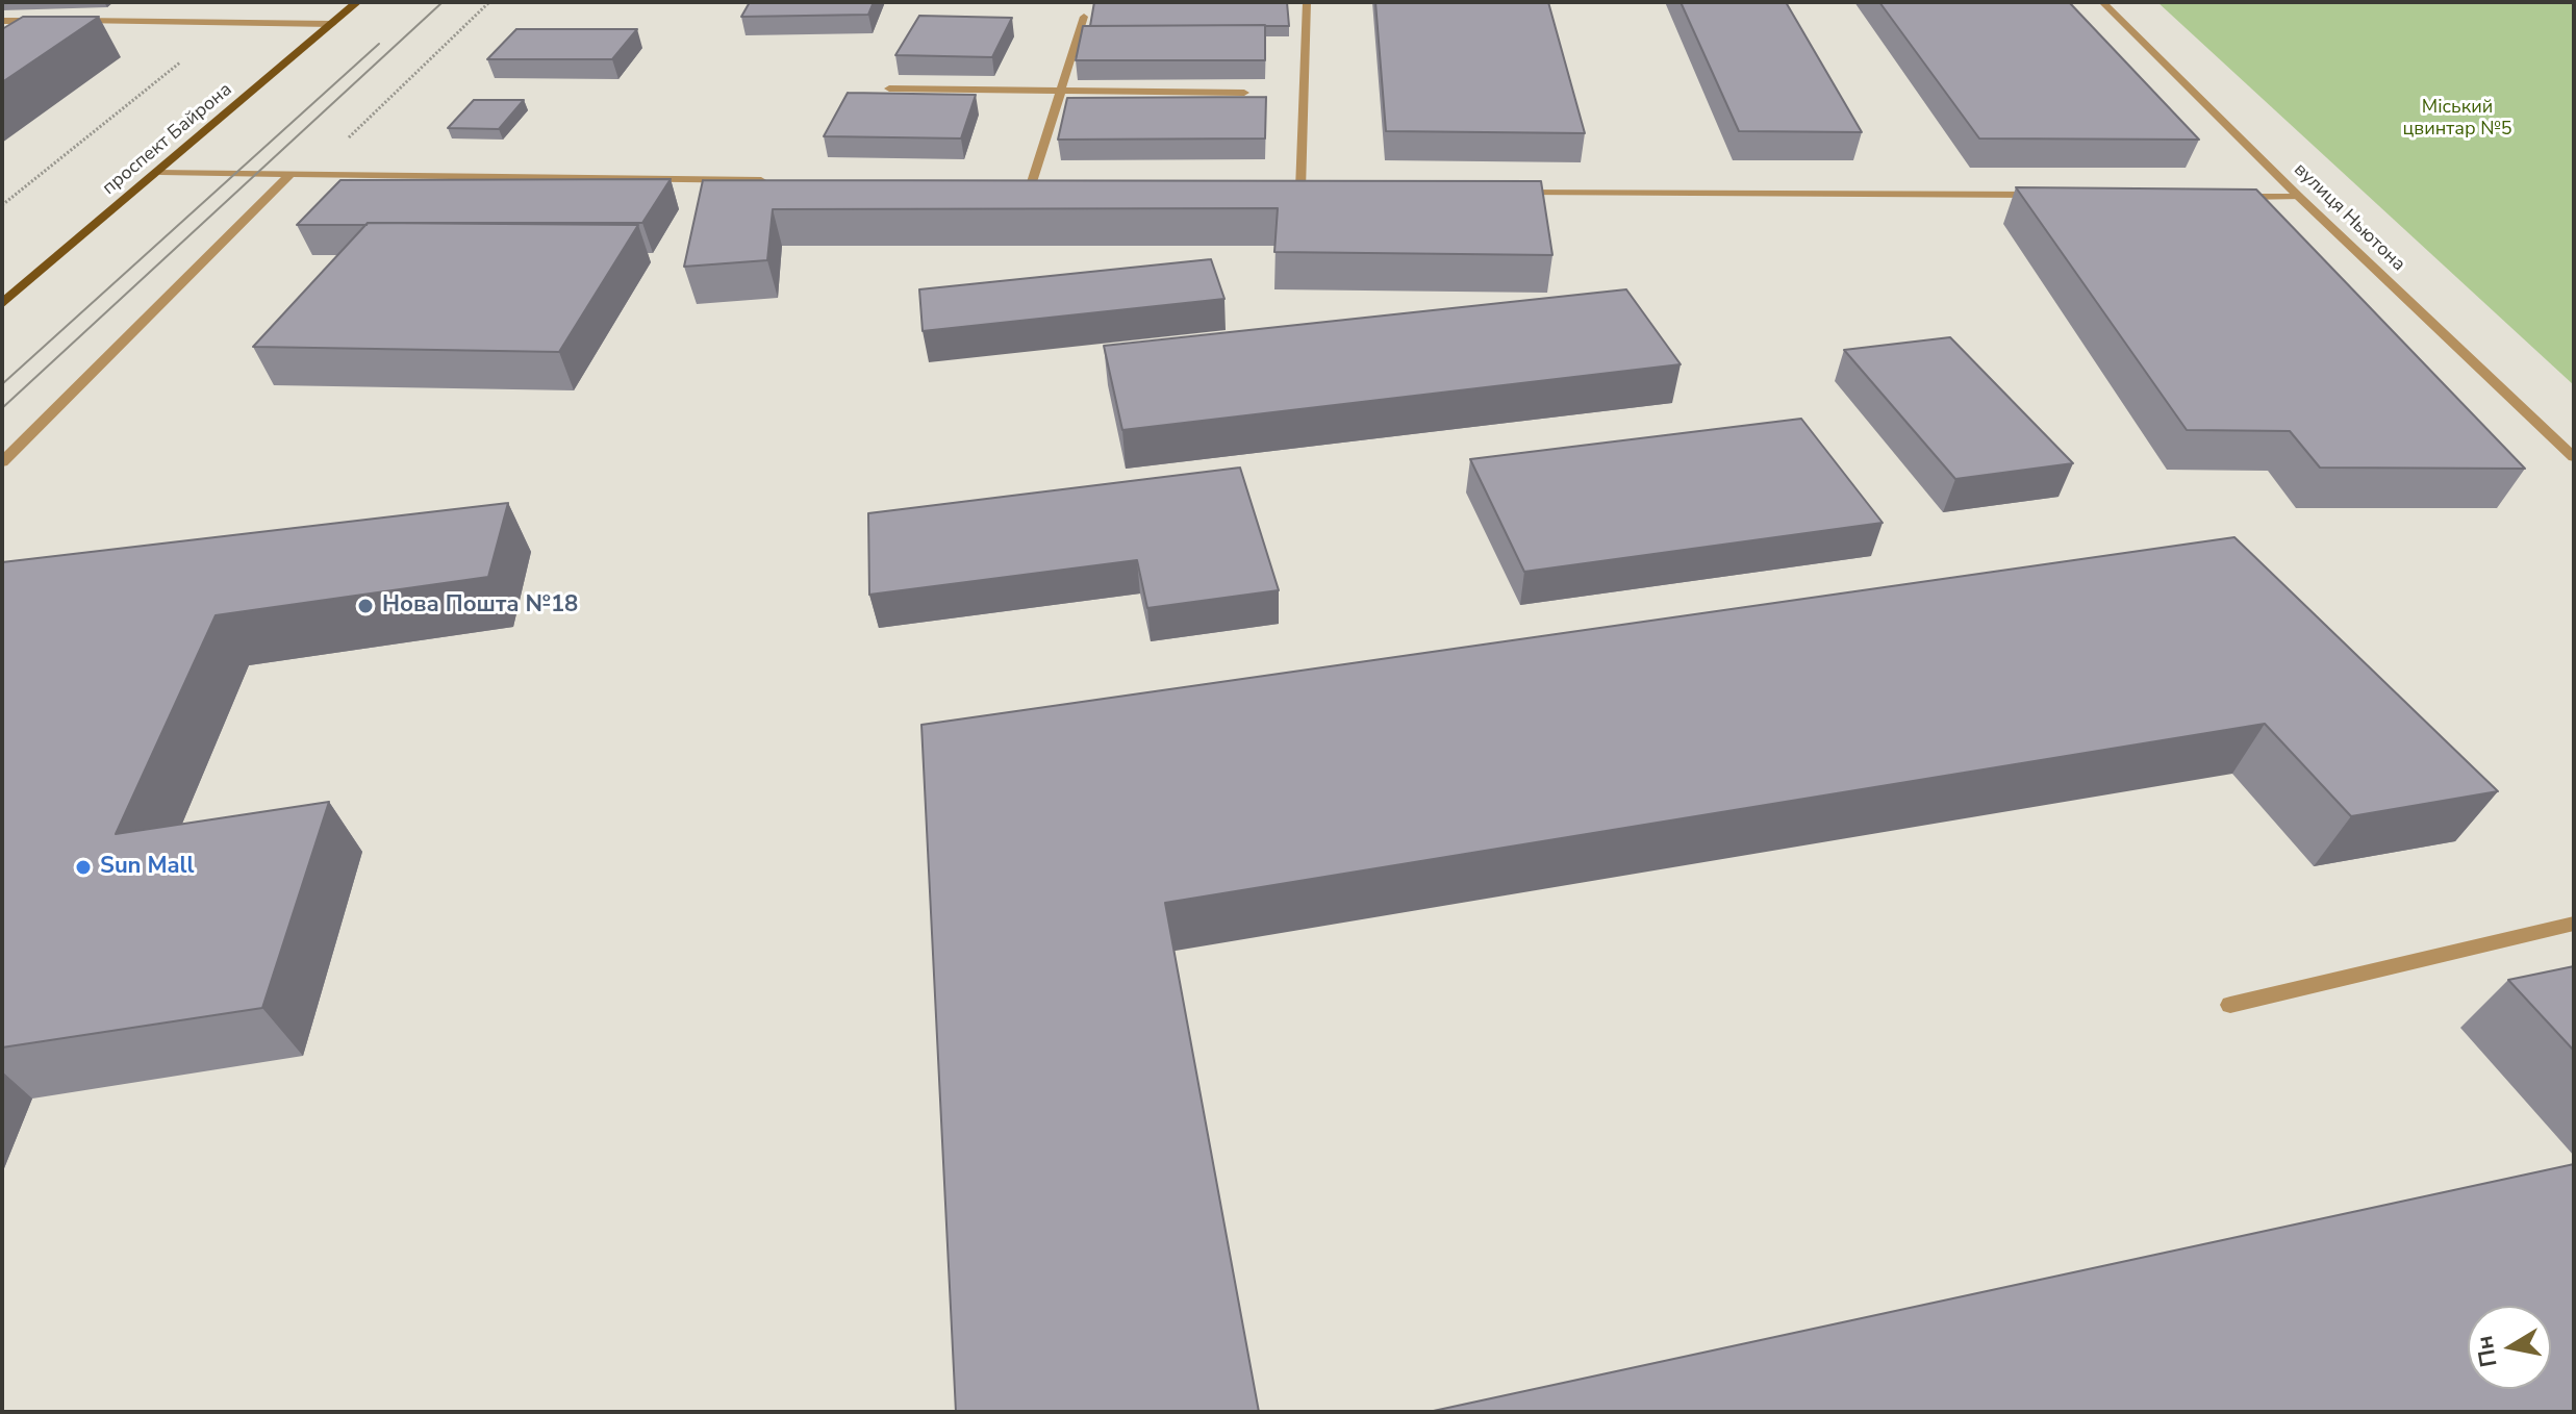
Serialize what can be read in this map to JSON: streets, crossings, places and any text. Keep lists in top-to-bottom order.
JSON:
{
  "streets": {
    "main road": ["проспект Байрона"],
    "street": ["вулиця Ньютона"]
  },
  "parks": ["Міський цвинтар №5"],
  "places": ["Нова Пошта №18", "Sun Mall"],
  "north": "left"
}
